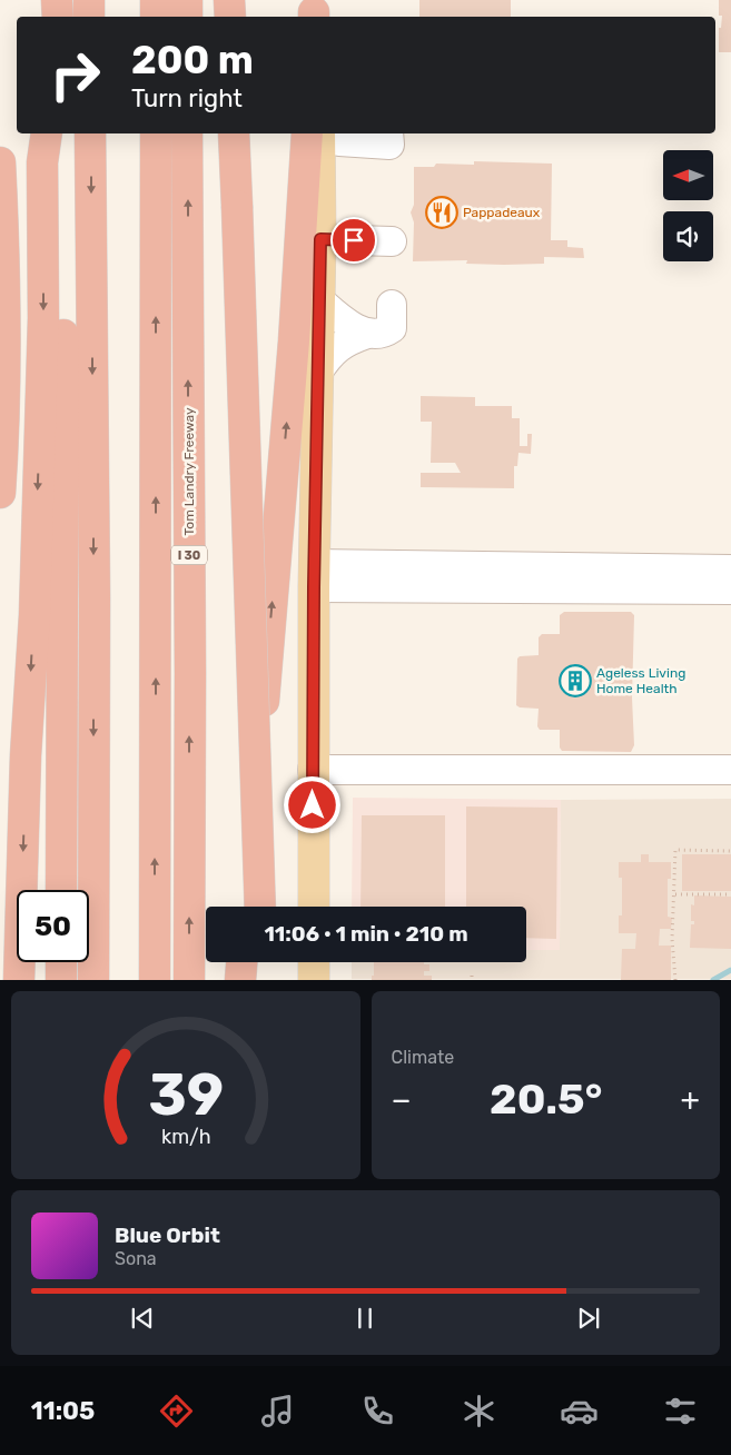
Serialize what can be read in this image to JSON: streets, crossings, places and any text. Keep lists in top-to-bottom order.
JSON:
{
  "streets": {
    "highway": ["Tom Landry Freeway", "I 30"]
  },
  "places": {
    "restaurant": ["Pappadeaux"],
    "building": ["Ageless Living Home Health"]
  },
  "north": "left",
  "page": {
    "turn": ["200 m", "Turn right"],
    "limit": "50",
    "trip": "11:06 · 1 min · 210 m",
    "tile": "Climate",
    "heat": ["−", "20.5°", "+"],
    "song": ["Blue Orbit", "Sona"],
    "tabs": "11:05",
    "gauge": ["39", "km/h"]
  }
}
